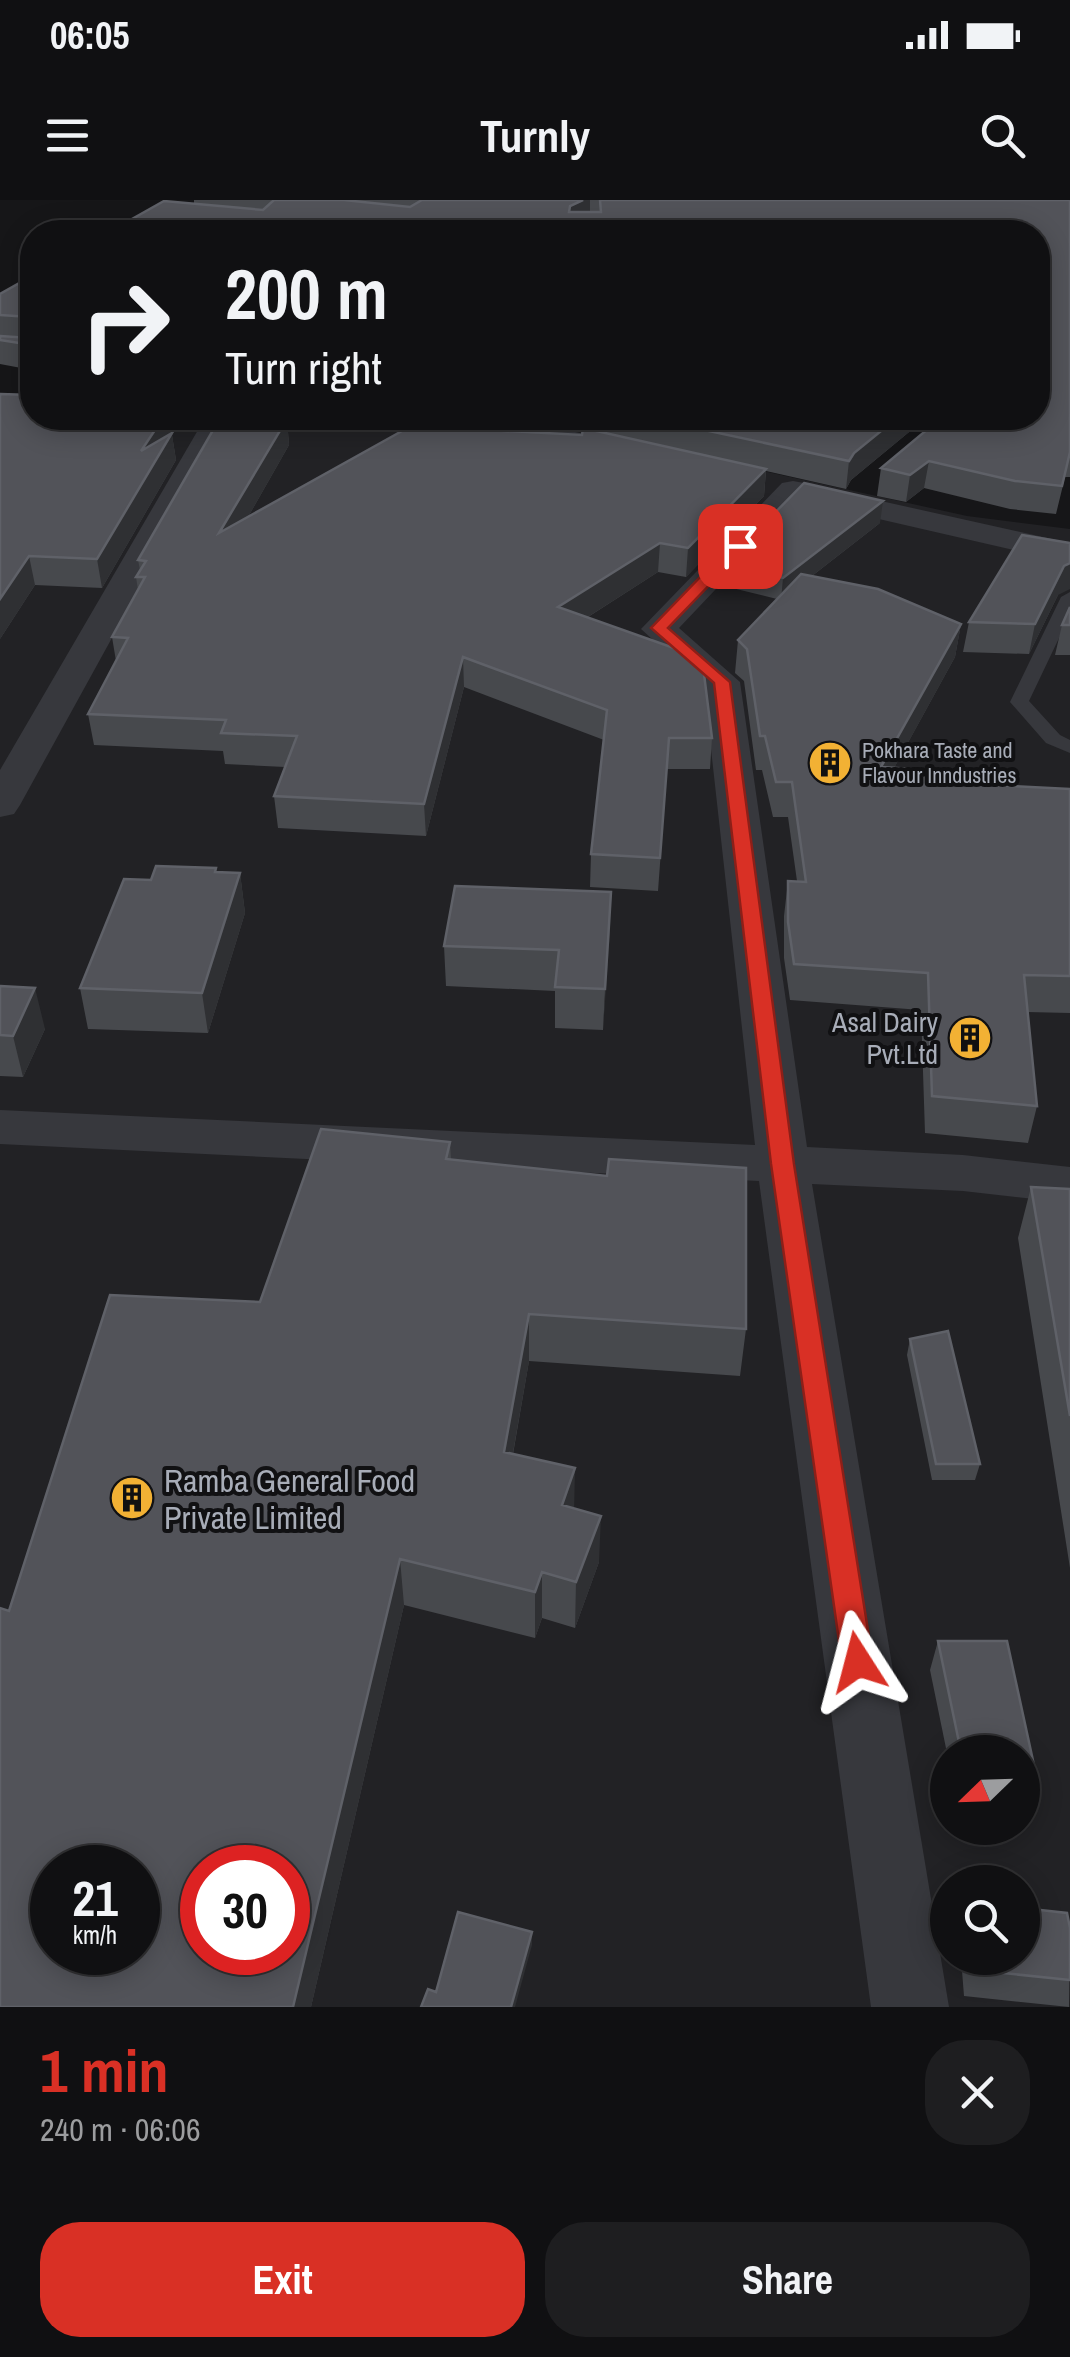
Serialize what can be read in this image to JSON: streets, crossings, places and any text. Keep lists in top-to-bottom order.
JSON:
{
  "places": {
    "building": ["Pokhara Taste and Flavour Inndustries", "Asal Dairy Pvt.Ltd", "Ramba General Food Private Limited"]
  },
  "north": "bottom left",
  "page": {
    "status": "06:05",
    "header": "Turnly",
    "turn": ["200 m", "Turn right"],
    "speed": "21 km/h",
    "limit": "30",
    "heading": ["1 min", "240 m · 06:06"],
    "buttons": ["Exit", "Share"]
  }
}
